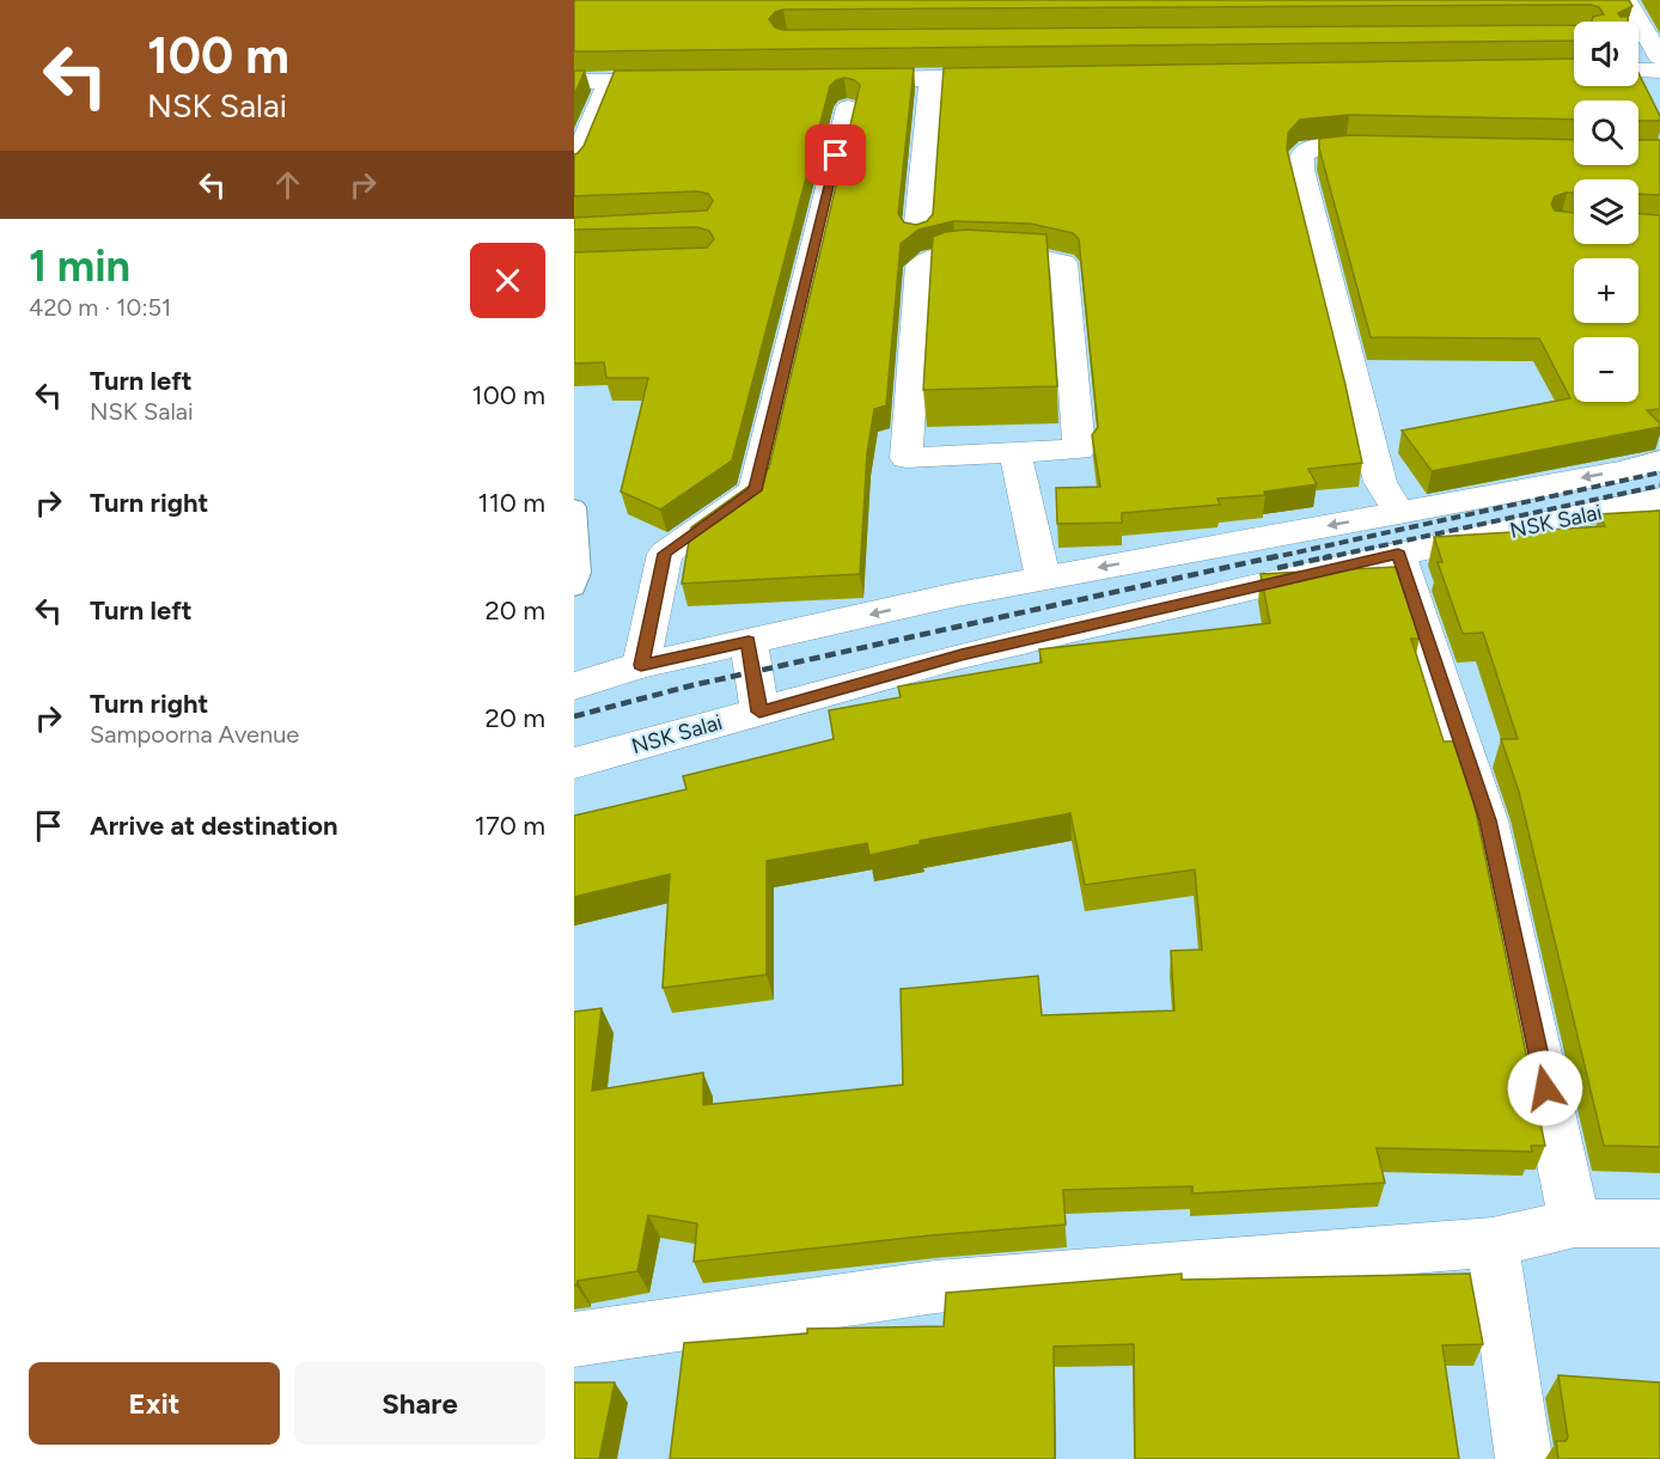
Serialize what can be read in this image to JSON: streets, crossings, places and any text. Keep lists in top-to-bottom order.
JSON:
{
  "streets": {
    "street": ["NSK Salai"]
  },
  "page": {
    "turn": ["100 m", "NSK Salai"],
    "map_buttons": ["+", "−"],
    "heading": ["1 min", "420 m · 10:51"],
    "list": [
      {
        "name": "Turn left",
        "note": "NSK Salai",
        "value": "100 m"
      },
      {
        "name": "Turn right",
        "value": "110 m"
      },
      {
        "name": "Turn left",
        "value": "20 m"
      },
      {
        "name": "Turn right",
        "note": "Sampoorna Avenue",
        "value": "20 m"
      },
      {
        "name": "Arrive at destination",
        "value": "170 m"
      }
    ],
    "buttons": ["Exit", "Share"]
  }
}
